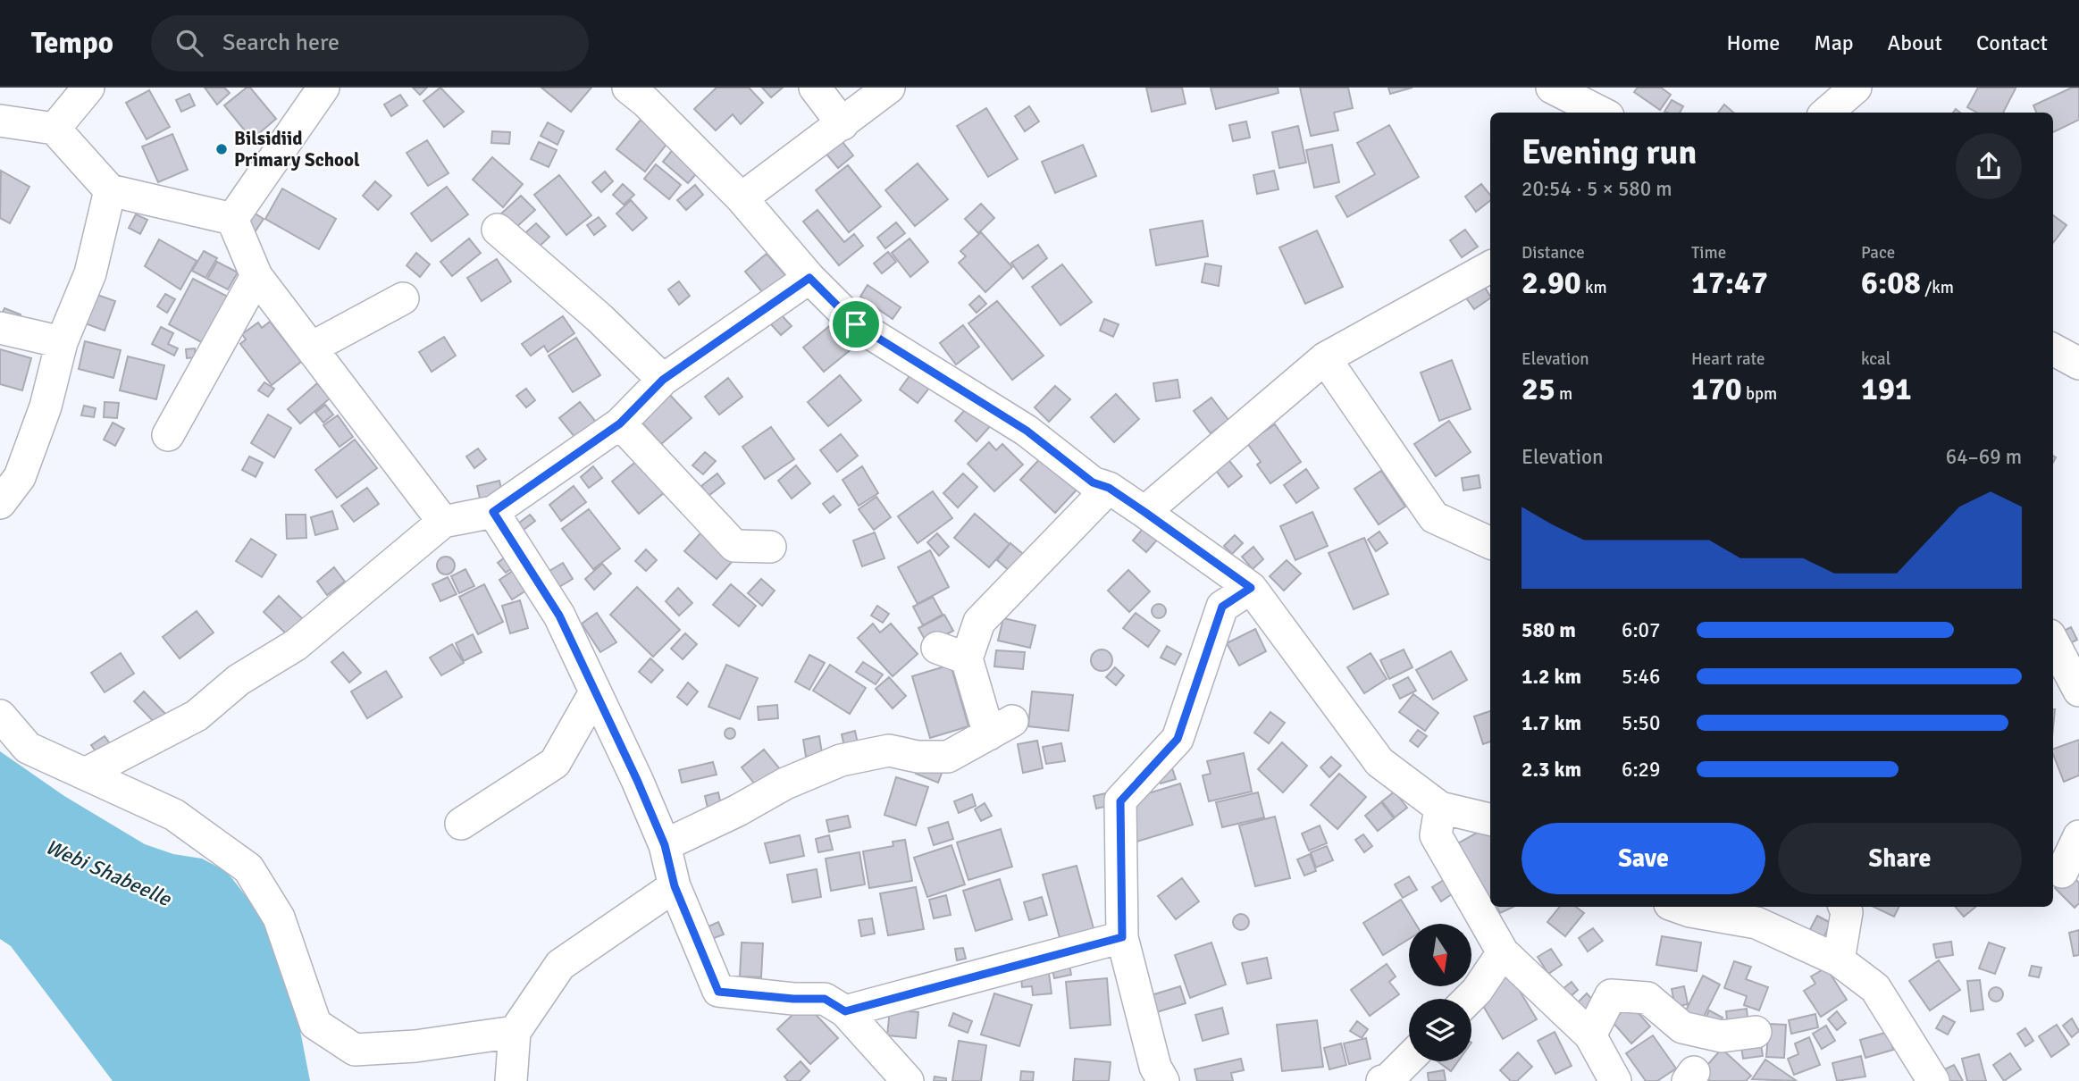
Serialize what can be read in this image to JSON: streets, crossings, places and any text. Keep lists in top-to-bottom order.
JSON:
{
  "water": ["Webi Shabeelle"],
  "places": ["Bilsidiid Primary School"],
  "north": "bottom",
  "page": {
    "header": "Tempo",
    "search": "Search here",
    "nav": [
      "Home",
      "Map",
      "About",
      "Contact"
    ],
    "heading": ["Evening run", "20:54 · 5 × 580 m"],
    "stats": [
      ["Distance", "2.90 km"],
      ["Time", "17:47"],
      ["Pace", "6:08 /km"],
      ["Elevation", "25 m"],
      ["Heart rate", "170 bpm"],
      ["kcal", "191"]
    ],
    "chart": ["Elevation", "64–69 m"],
    "list": [
      {
        "name": "580 m",
        "note": "6:07"
      },
      {
        "name": "1.2 km",
        "note": "5:46"
      },
      {
        "name": "1.7 km",
        "note": "5:50"
      },
      {
        "name": "2.3 km",
        "note": "6:29"
      }
    ],
    "buttons": ["Save", "Share"]
  }
}
